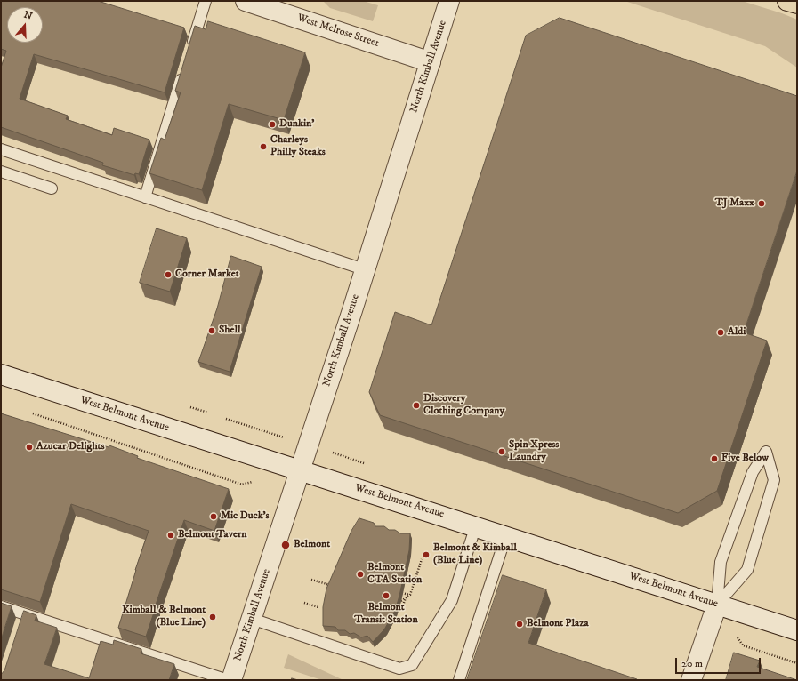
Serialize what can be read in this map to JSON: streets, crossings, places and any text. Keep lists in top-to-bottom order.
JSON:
{
  "streets": {
    "street": ["West Melrose Street", "North Kimball Avenue", "West Belmont Avenue"]
  },
  "crossings": [
    ["West Melrose Street", "North Kimball Avenue"],
    ["North Kimball Avenue", "West Belmont Avenue"]
  ],
  "places": [
    "Dunkin'",
    "Charleys Philly Steaks",
    "TJ Maxx",
    "Corner Market",
    "Shell",
    "Aldi",
    "Discovery Clothing Company",
    "Azucar Delights",
    "Spin Xpress Laundry",
    "Five Below",
    "Mic Duck's",
    "Belmont Tavern",
    "Belmont",
    "Belmont & Kimball (Blue Line)",
    "Belmont CTA Station",
    "Belmont Transit Station",
    "Kimball & Belmont (Blue Line)",
    "Belmont Plaza"
  ],
  "scale_bar": "20 m",
  "north": "top"
}
